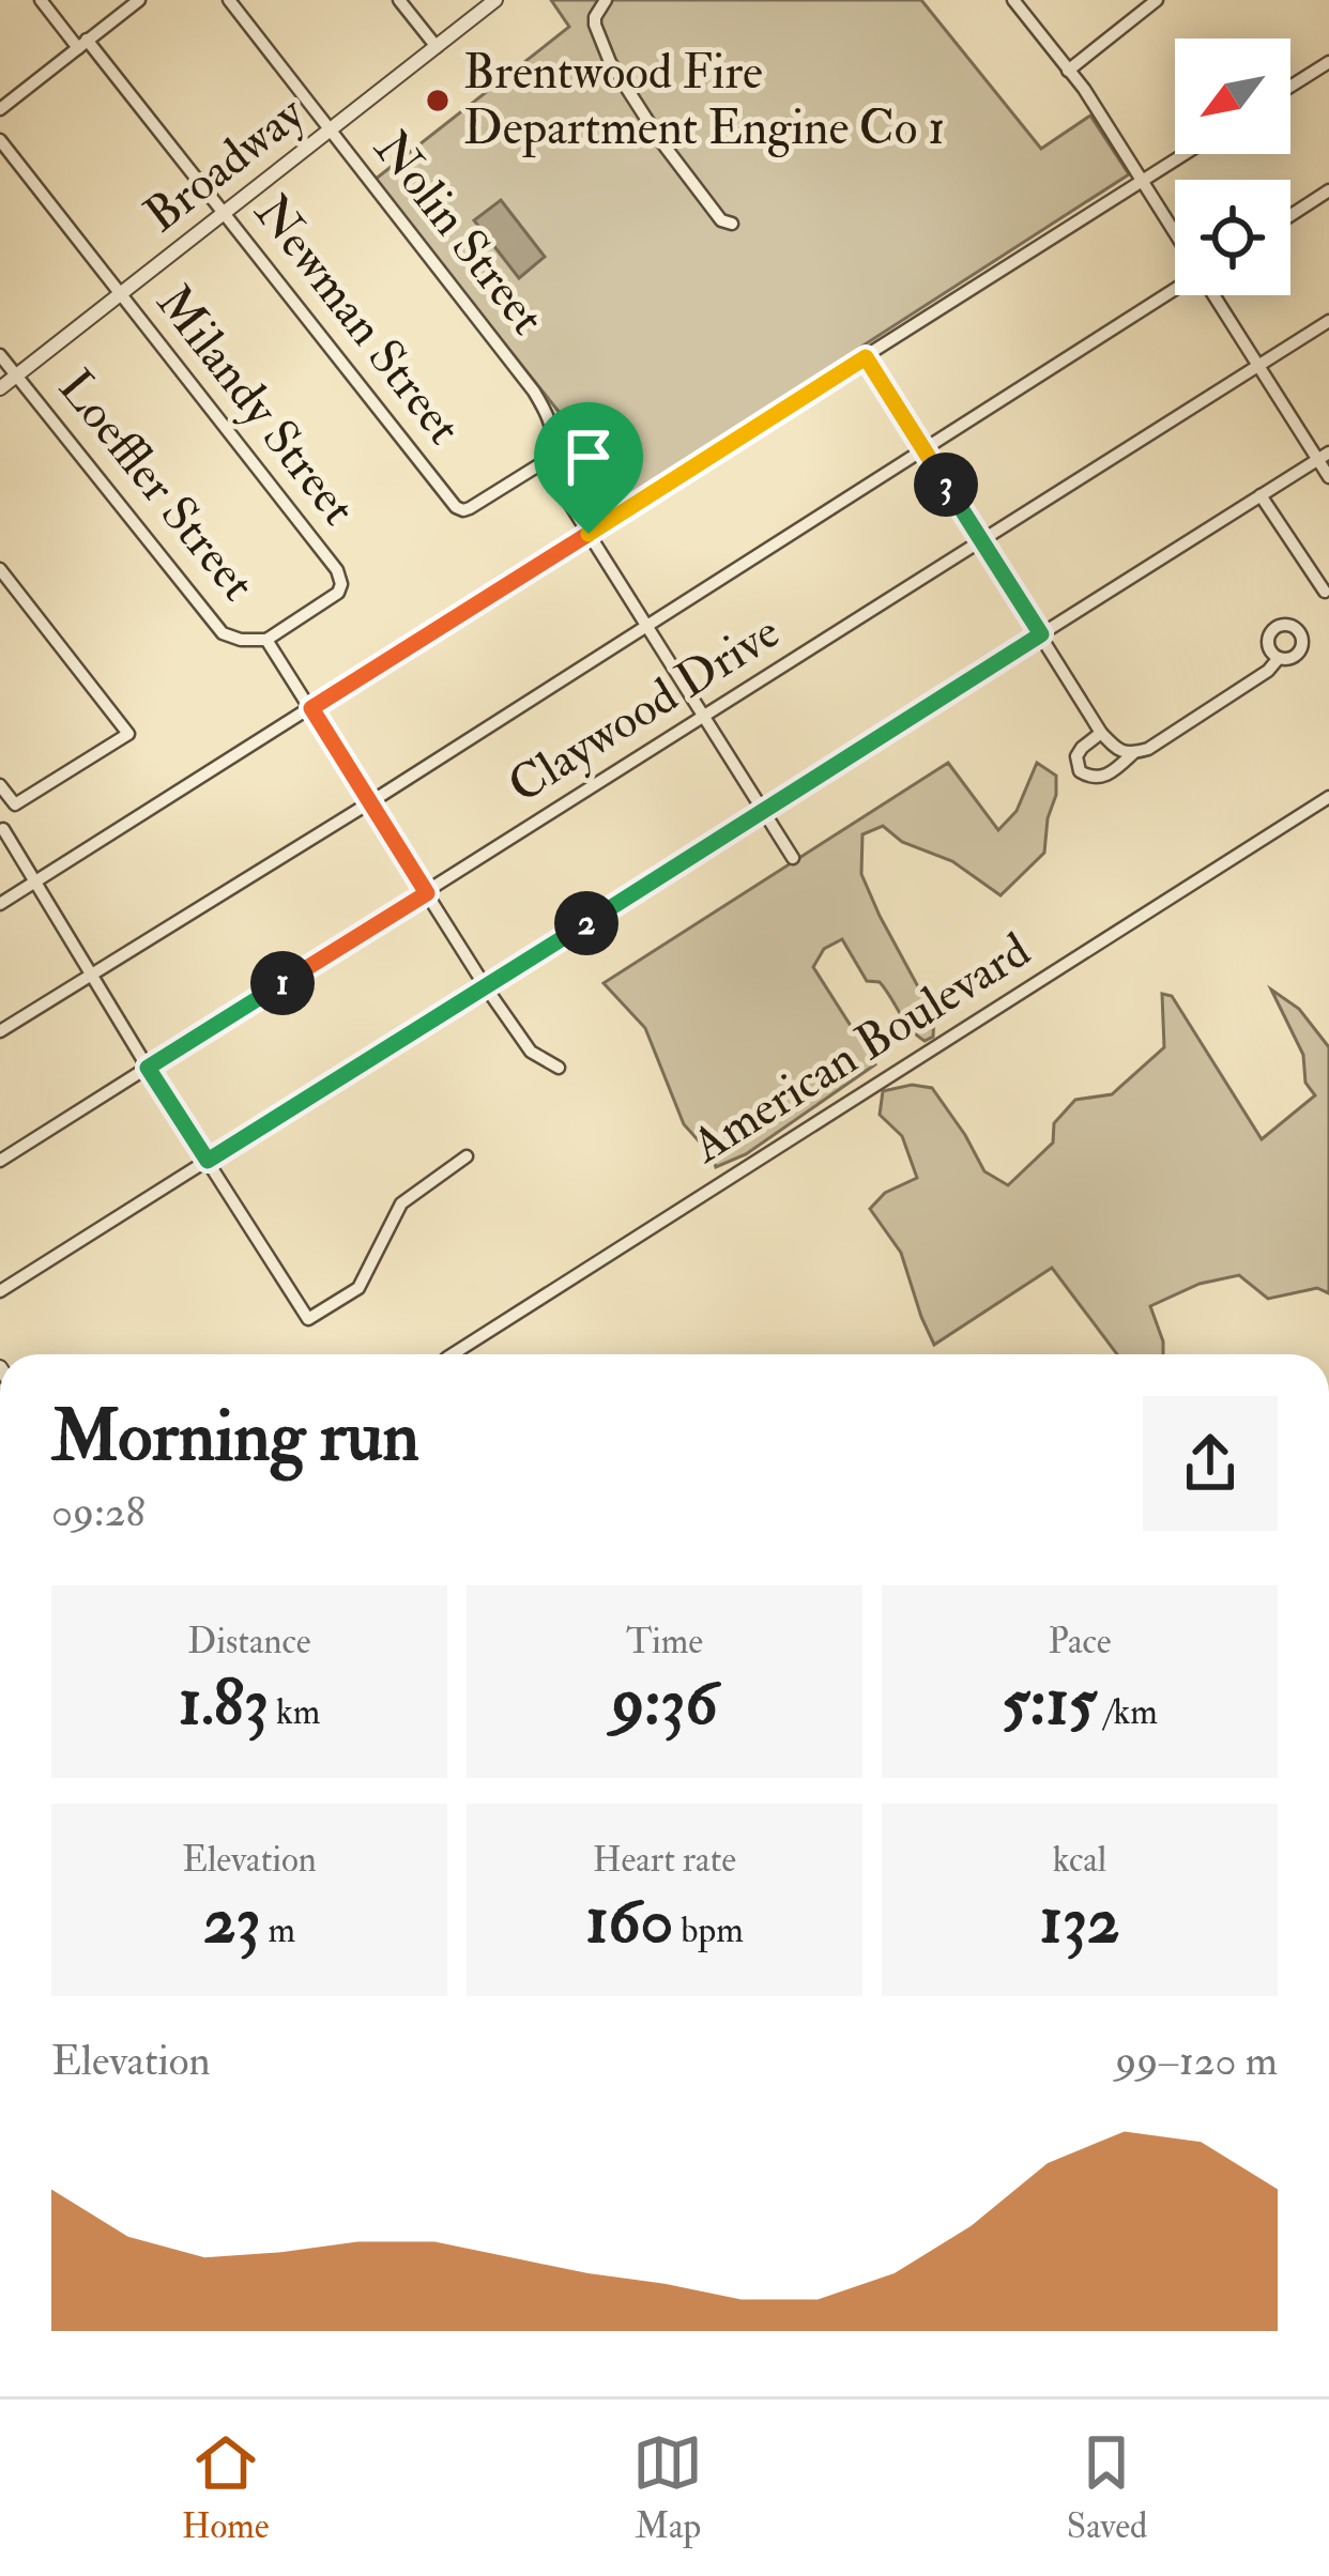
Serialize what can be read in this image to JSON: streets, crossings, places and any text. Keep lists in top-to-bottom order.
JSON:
{
  "streets": {
    "street": [
      "Broadway",
      "Nolin Street",
      "Newman Street",
      "Milandy Street",
      "Loeffler Street",
      "Claywood Drive",
      "American Boulevard"
    ]
  },
  "crossings": [
    ["Broadway", "Nolin Street"],
    ["Broadway", "Newman Street"],
    ["Broadway", "Milandy Street"],
    ["Broadway", "Loeffler Street"],
    ["Nolin Street", "Newman Street"],
    ["Milandy Street", "Loeffler Street"]
  ],
  "places": ["Brentwood Fire Department Engine Co 1"],
  "north": "bottom left",
  "page": {
    "pins": ["3", "2", "1"],
    "heading": ["Morning run", "09:28"],
    "stats": [
      ["Distance", "1.83 km"],
      ["Time", "9:36"],
      ["Pace", "5:15 /km"],
      ["Elevation", "23 m"],
      ["Heart rate", "160 bpm"],
      ["kcal", "132"]
    ],
    "chart": ["Elevation", "99–120 m"],
    "tabs": ["Home", "Map", "Saved"]
  }
}
